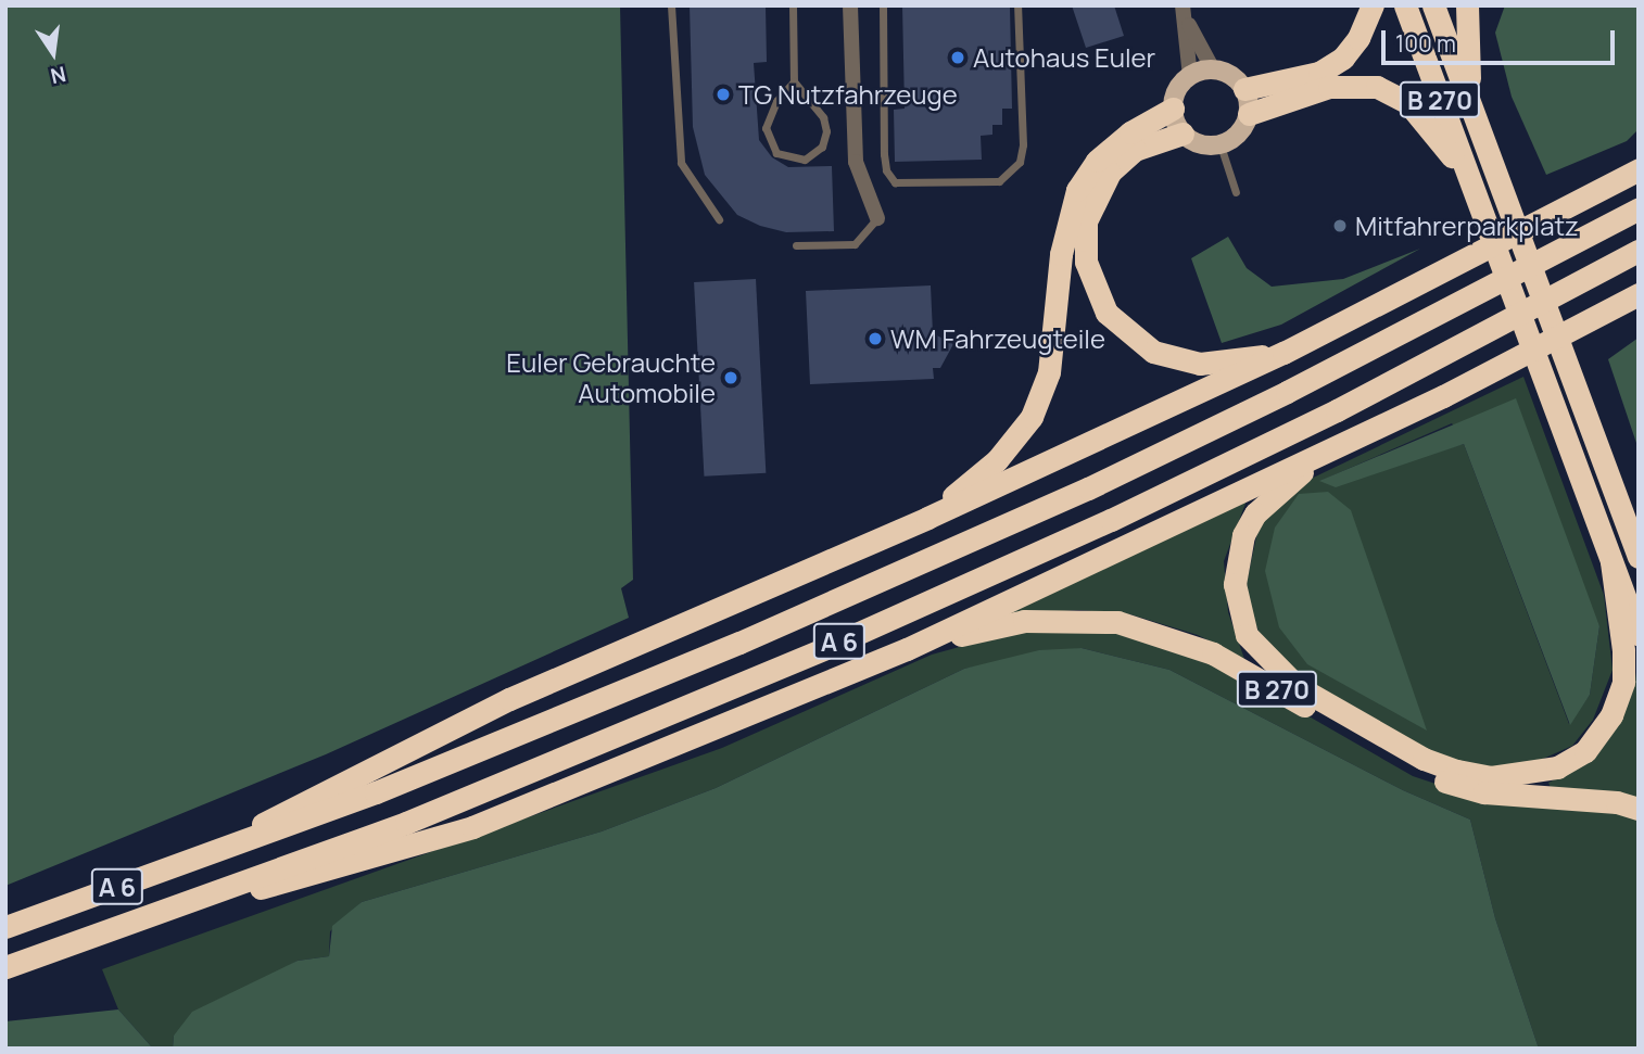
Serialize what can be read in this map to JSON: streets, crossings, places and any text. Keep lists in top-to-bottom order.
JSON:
{
  "streets": {
    "highway": ["B 270", "A 6"]
  },
  "places": [
    "Autohaus Euler",
    "TG Nutzfahrzeuge",
    "Mitfahrerparkplatz",
    "WM Fahrzeugteile",
    "Euler Gebrauchte Automobile"
  ],
  "scale_bar": "100 m",
  "north": "bottom"
}
